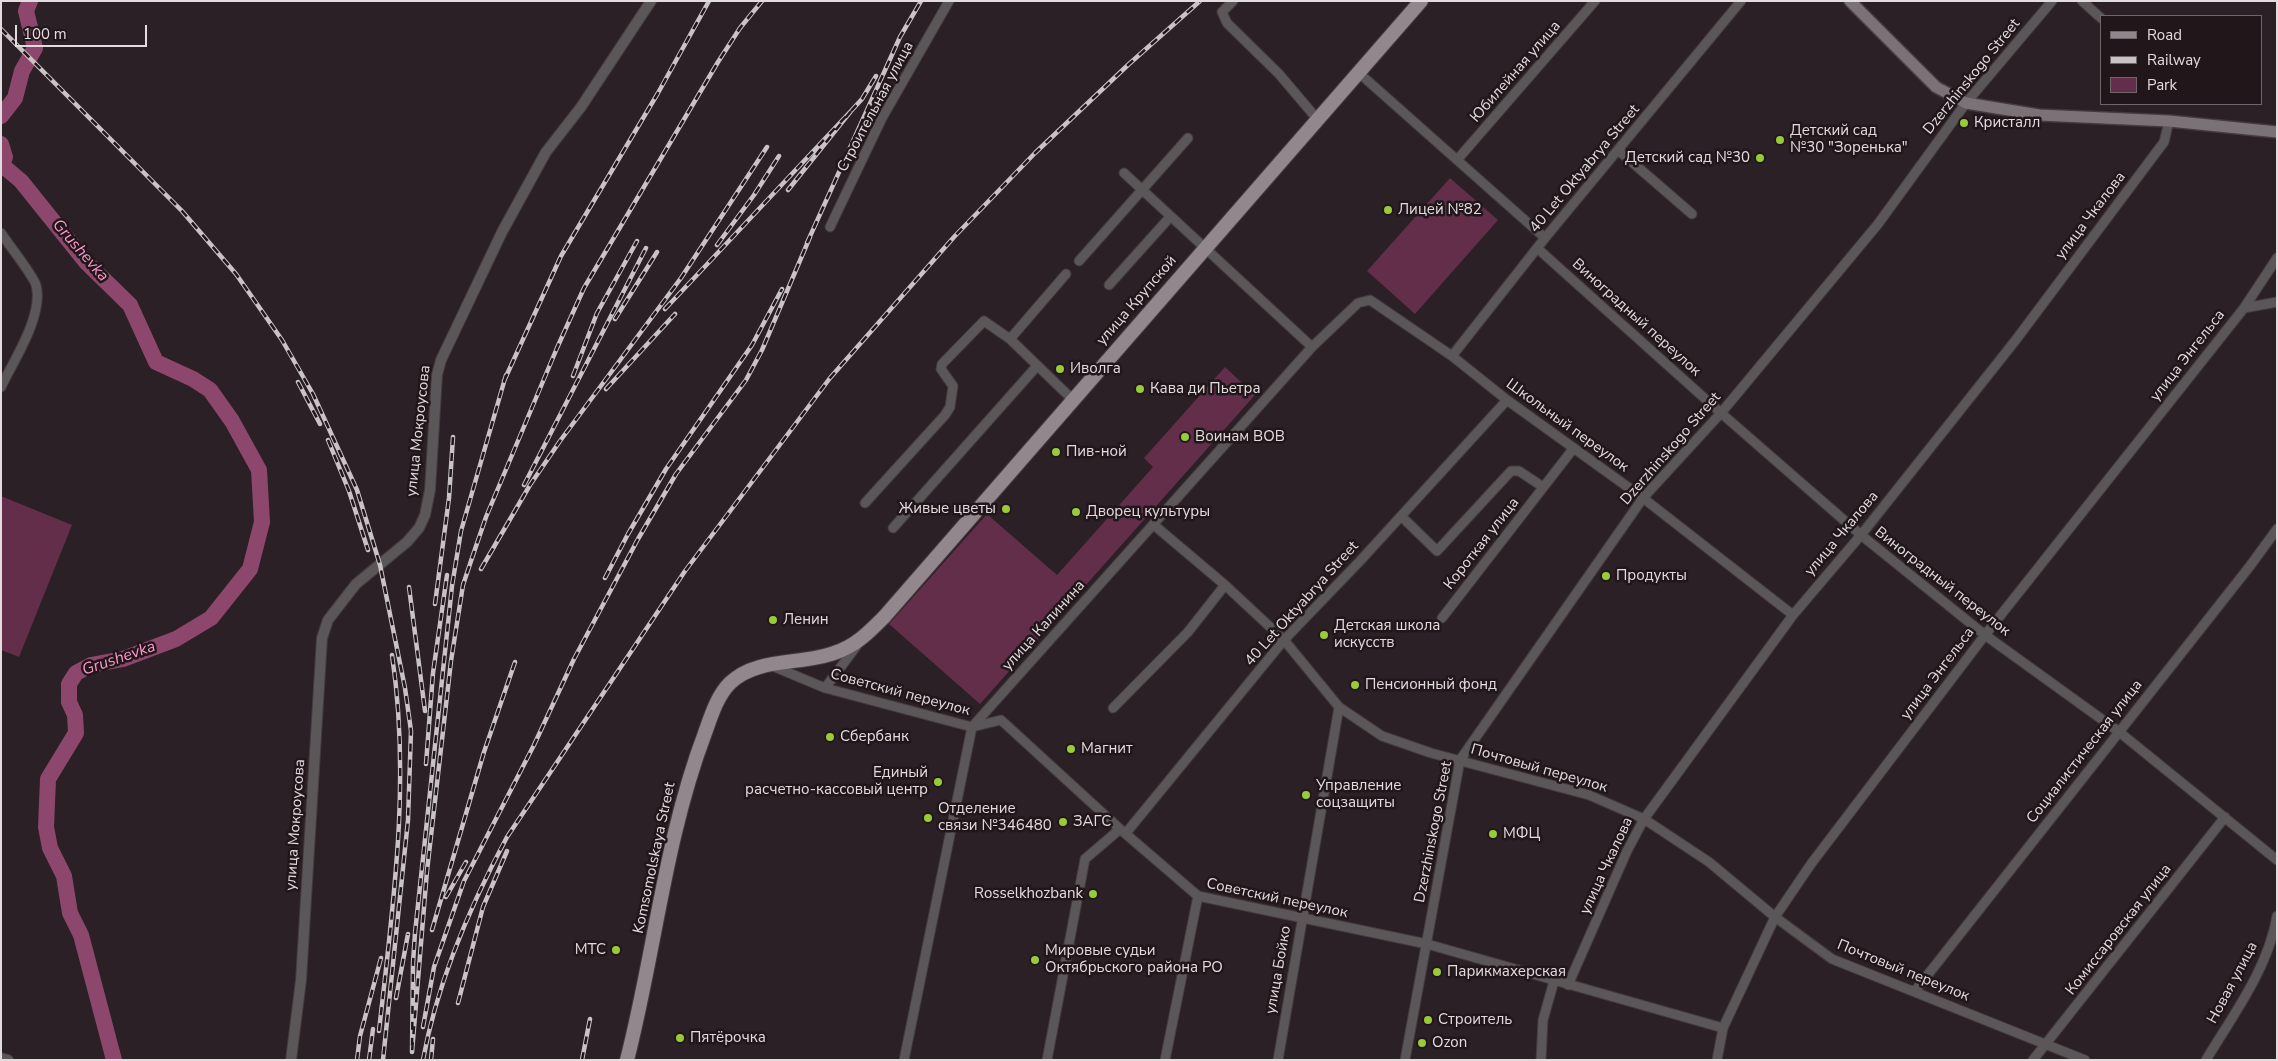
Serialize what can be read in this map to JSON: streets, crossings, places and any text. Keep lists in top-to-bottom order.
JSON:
{
  "streets": {
    "main road": ["улица Крупской", "Komsomolskaya Street"],
    "street": [
      "Юбилейная улица",
      "Dzerzhinskogo Street",
      "Строительная улица",
      "40 Let Oktyabrya Street",
      "улица Чкалова",
      "Виноградный переулок",
      "улица Энгельса",
      "Школьный переулок",
      "улица Мокроусова",
      "Короткая улица",
      "улица Калинина",
      "Советский переулок",
      "Социалистическая улица",
      "Почтовый переулок",
      "Комиссаровская улица",
      "улица Бойко",
      "Новая улица"
    ]
  },
  "crossings": [
    ["Dzerzhinskogo Street", "Виноградный переулок"],
    ["Dzerzhinskogo Street", "Школьный переулок"],
    ["Dzerzhinskogo Street", "Советский переулок"],
    ["Dzerzhinskogo Street", "Почтовый переулок"],
    ["40 Let Oktyabrya Street", "Виноградный переулок"],
    ["40 Let Oktyabrya Street", "Школьный переулок"],
    ["40 Let Oktyabrya Street", "Короткая улица"],
    ["40 Let Oktyabrya Street", "Советский переулок"],
    ["40 Let Oktyabrya Street", "Почтовый переулок"],
    ["улица Чкалова", "Виноградный переулок"],
    ["улица Чкалова", "Школьный переулок"],
    ["улица Чкалова", "Советский переулок"],
    ["улица Чкалова", "Почтовый переулок"],
    ["улица Крупской", "Советский переулок"],
    ["улица Крупской", "Komsomolskaya Street"],
    ["Виноградный переулок", "улица Энгельса"],
    ["Виноградный переулок", "Социалистическая улица"],
    ["Виноградный переулок", "Комиссаровская улица"],
    ["улица Энгельса", "Советский переулок"],
    ["улица Энгельса", "Почтовый переулок"],
    ["Школьный переулок", "Короткая улица"],
    ["Школьный переулок", "улица Калинина"],
    ["улица Калинина", "Советский переулок"],
    ["улица Калинина", "Почтовый переулок"],
    ["Советский переулок", "улица Бойко"],
    ["Социалистическая улица", "Почтовый переулок"],
    ["Почтовый переулок", "Комиссаровская улица"],
    ["Почтовый переулок", "улица Бойко"]
  ],
  "water": ["Grushevka"],
  "places": [
    "Кристалл",
    "Детский сад №30 \"Зоренька\"",
    "Детский сад №30",
    "Лицей №82",
    "Иволга",
    "Кава ди Пьетра",
    "Воинам ВОВ",
    "Пив-ной",
    "Живые цветы",
    "Дворец культуры",
    "Продукты",
    "Ленин",
    "Детская школа искусств",
    "Пенсионный фонд",
    "Сбербанк",
    "Магнит",
    "Единый расчетно-кассовый центр",
    "Управление соцзащиты",
    "Отделение связи №346480",
    "ЗАГС",
    "МФЦ",
    "Rosselkhozbank",
    "МТС",
    "Мировые судьи Октябрьского района РО",
    "Парикмахерская",
    "Строитель",
    "Пятёрочка",
    "Ozon"
  ],
  "legend": ["Road", "Railway", "Park"],
  "scale_bar": "100 m"
}
